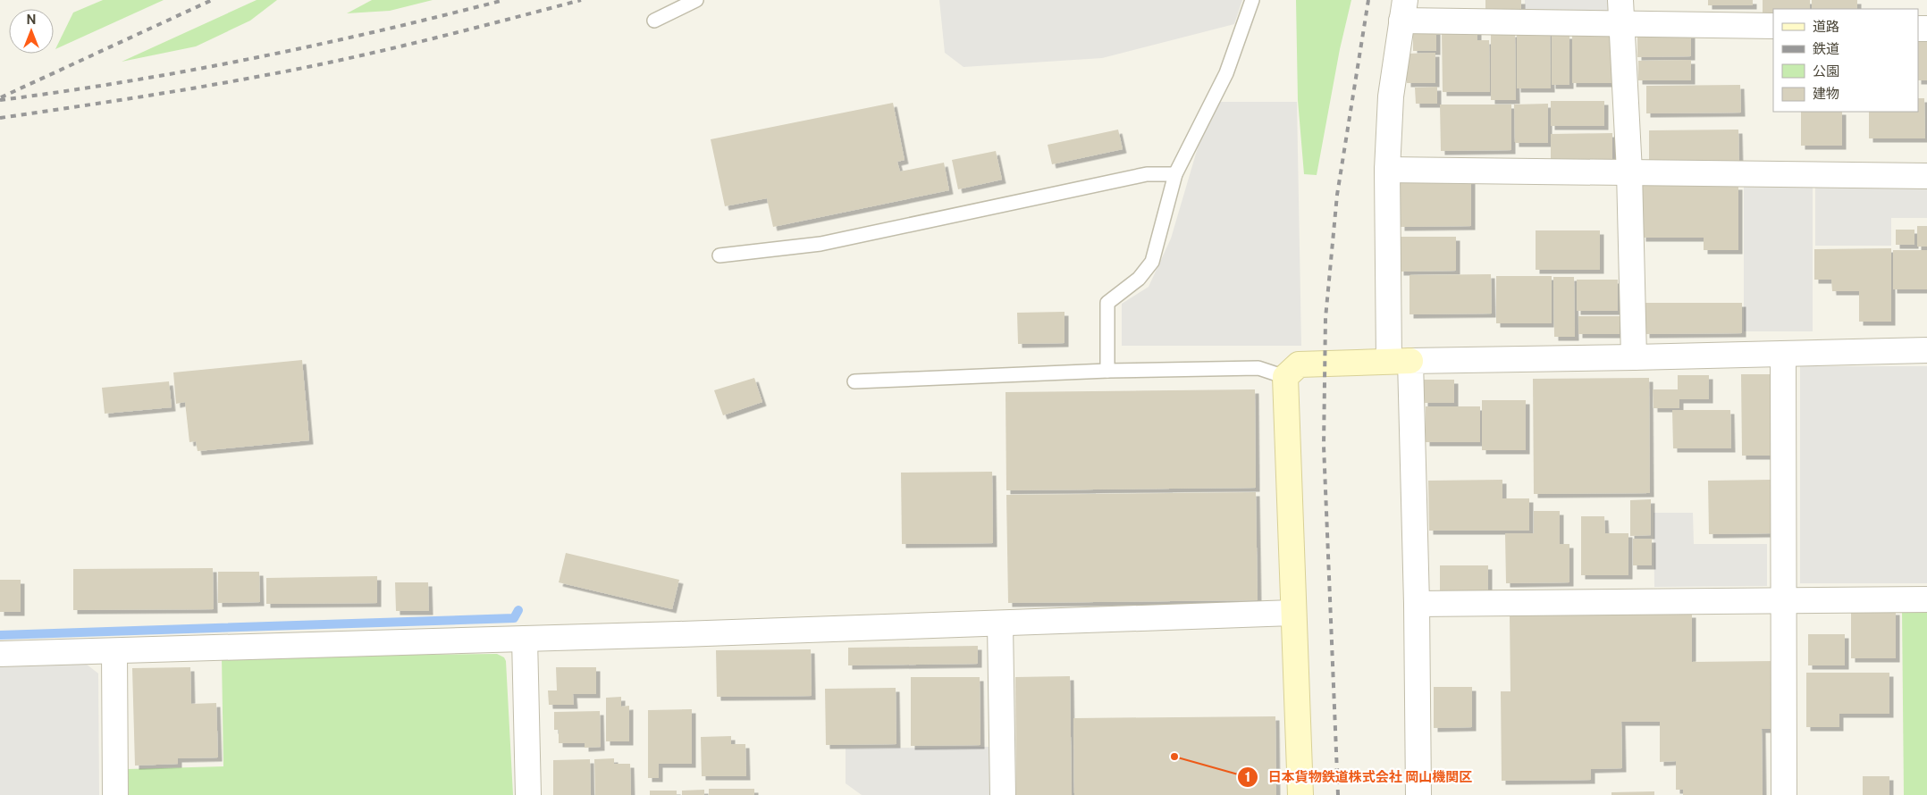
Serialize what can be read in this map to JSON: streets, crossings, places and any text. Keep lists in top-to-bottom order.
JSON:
{
  "places": ["日本貨物鉄道株式会社 岡山機関区"],
  "legend": [
    "道路",
    "鉄道",
    "公園",
    "建物"
  ],
  "north": "top"
}
